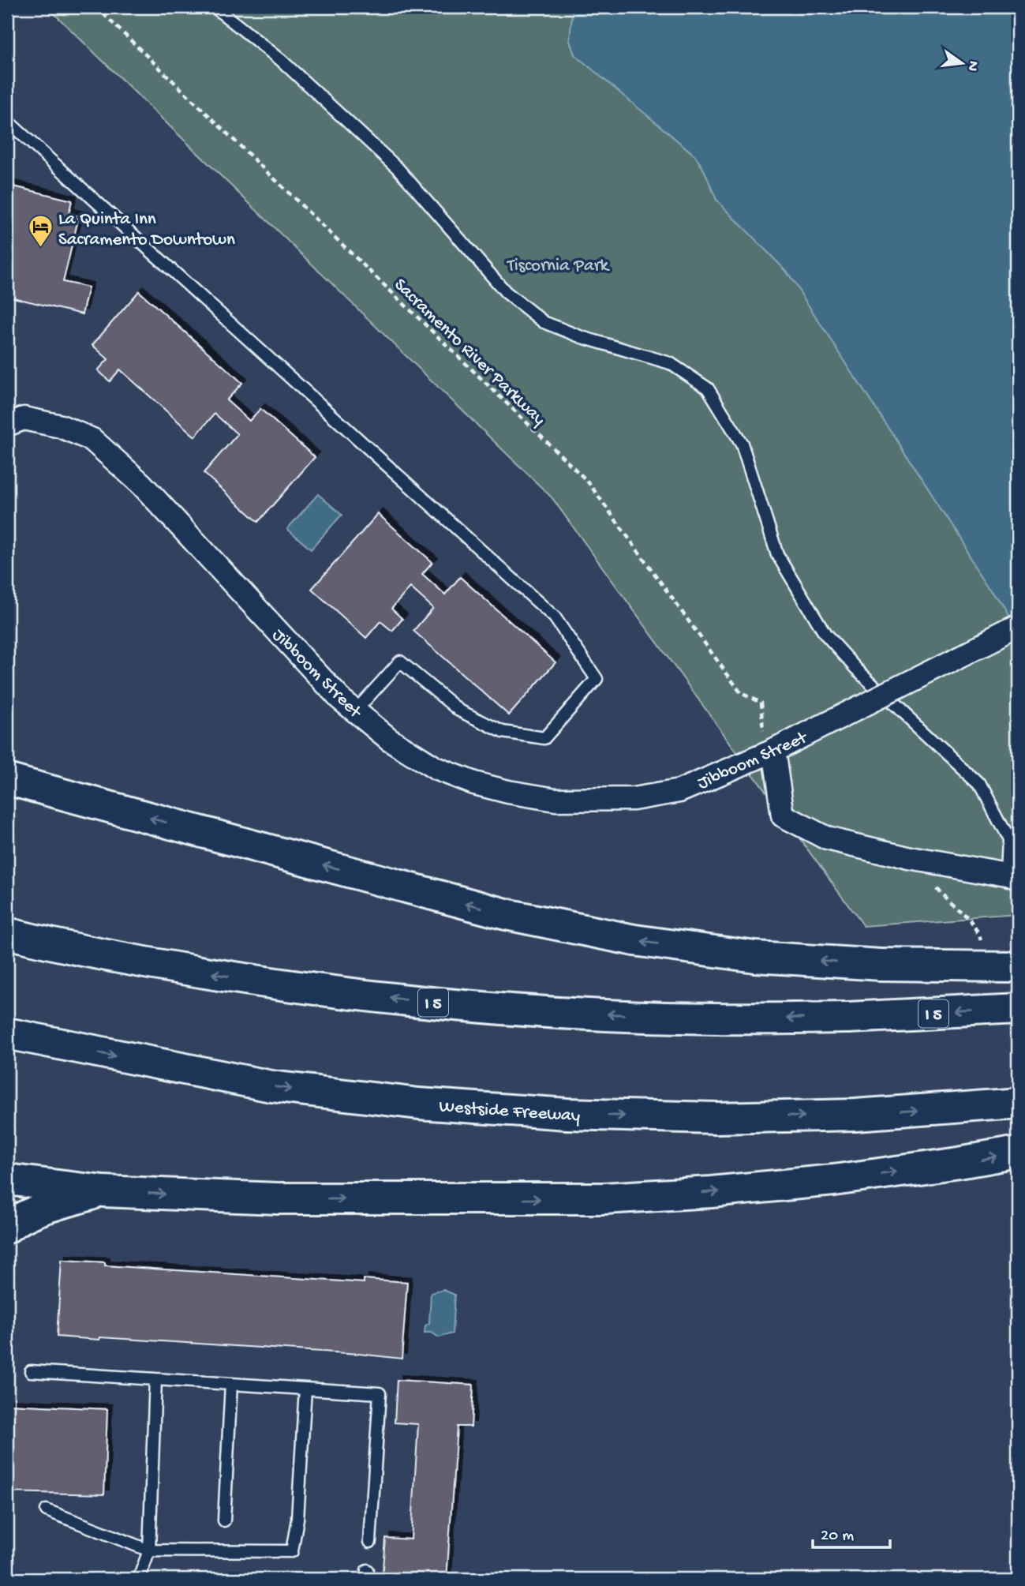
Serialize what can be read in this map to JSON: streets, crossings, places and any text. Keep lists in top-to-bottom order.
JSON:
{
  "streets": {
    "highway": ["I 5", "Westside Freeway"],
    "street": ["Jibboom Street"],
    "path": ["Sacramento River Parkway"]
  },
  "crossings": [
    ["Sacramento River Parkway", "Jibboom Street"]
  ],
  "parks": ["Tiscornia Park"],
  "places": {
    "hotel": ["La Quinta Inn Sacramento Downtown"]
  },
  "scale_bar": "20 m",
  "north": "right"
}
